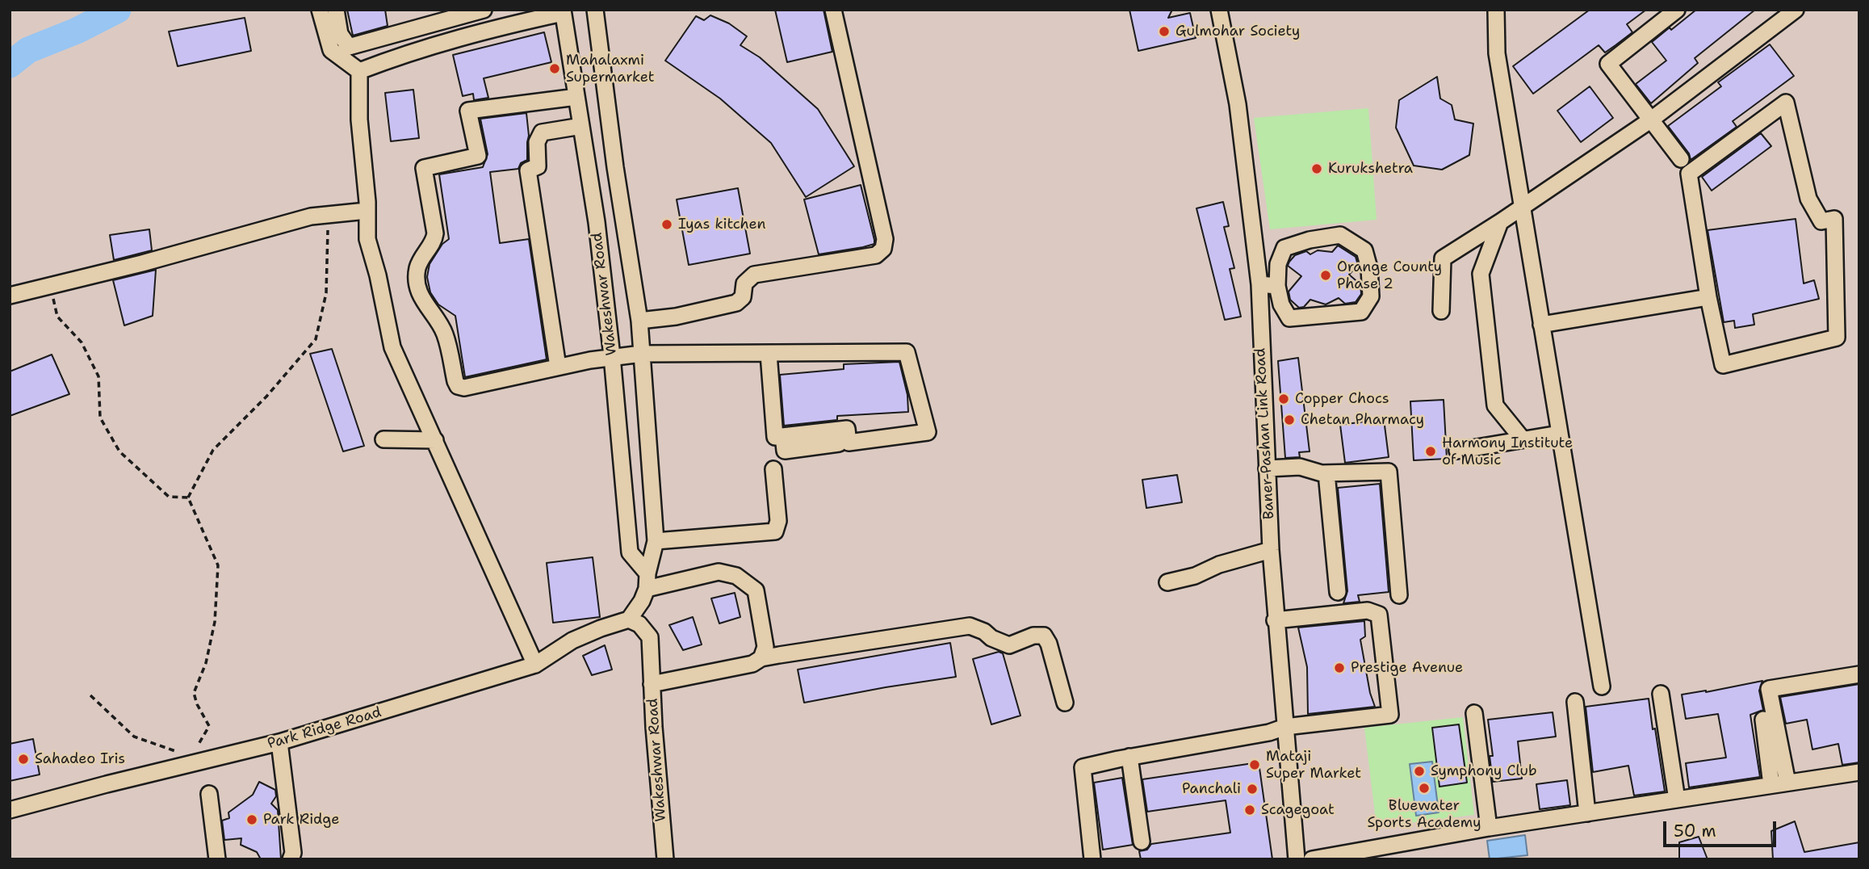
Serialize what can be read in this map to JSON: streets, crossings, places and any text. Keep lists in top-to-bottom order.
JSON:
{
  "streets": {
    "street": ["Wakeshwar Road", "Baner-Pashan Link Road", "Park Ridge Road"]
  },
  "crossings": [
    ["Wakeshwar Road", "Park Ridge Road"]
  ],
  "places": [
    "Gulmohar Society",
    "Mahalaxmi Supermarket",
    "Kurukshetra",
    "Iyas kitchen",
    "Orange County Phase 2",
    "Copper Chocs",
    "Chetan Pharmacy",
    "Harmony Institute of Music",
    "Prestige Avenue",
    "Sahadeo Iris",
    "Mataji Super Market",
    "Symphony Club",
    "Bluewater Sports Academy",
    "Panchali",
    "Scagegoat",
    "Park Ridge"
  ],
  "scale_bar": "50 m"
}
